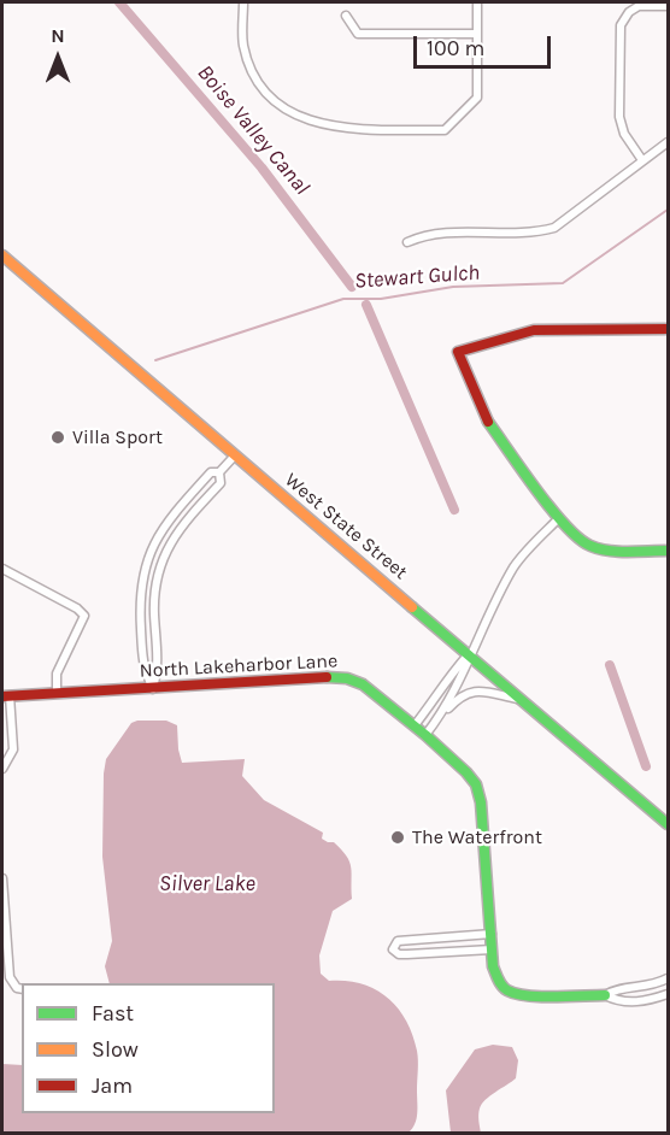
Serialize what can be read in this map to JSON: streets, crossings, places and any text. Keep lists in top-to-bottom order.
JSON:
{
  "streets": {
    "street": ["West State Street", "North Lakeharbor Lane"]
  },
  "water": ["Boise Valley Canal", "Stewart Gulch", "Silver Lake"],
  "places": ["Villa Sport", "The Waterfront"],
  "legend": ["Fast", "Slow", "Jam"],
  "scale_bar": "100 m",
  "north": "top"
}
